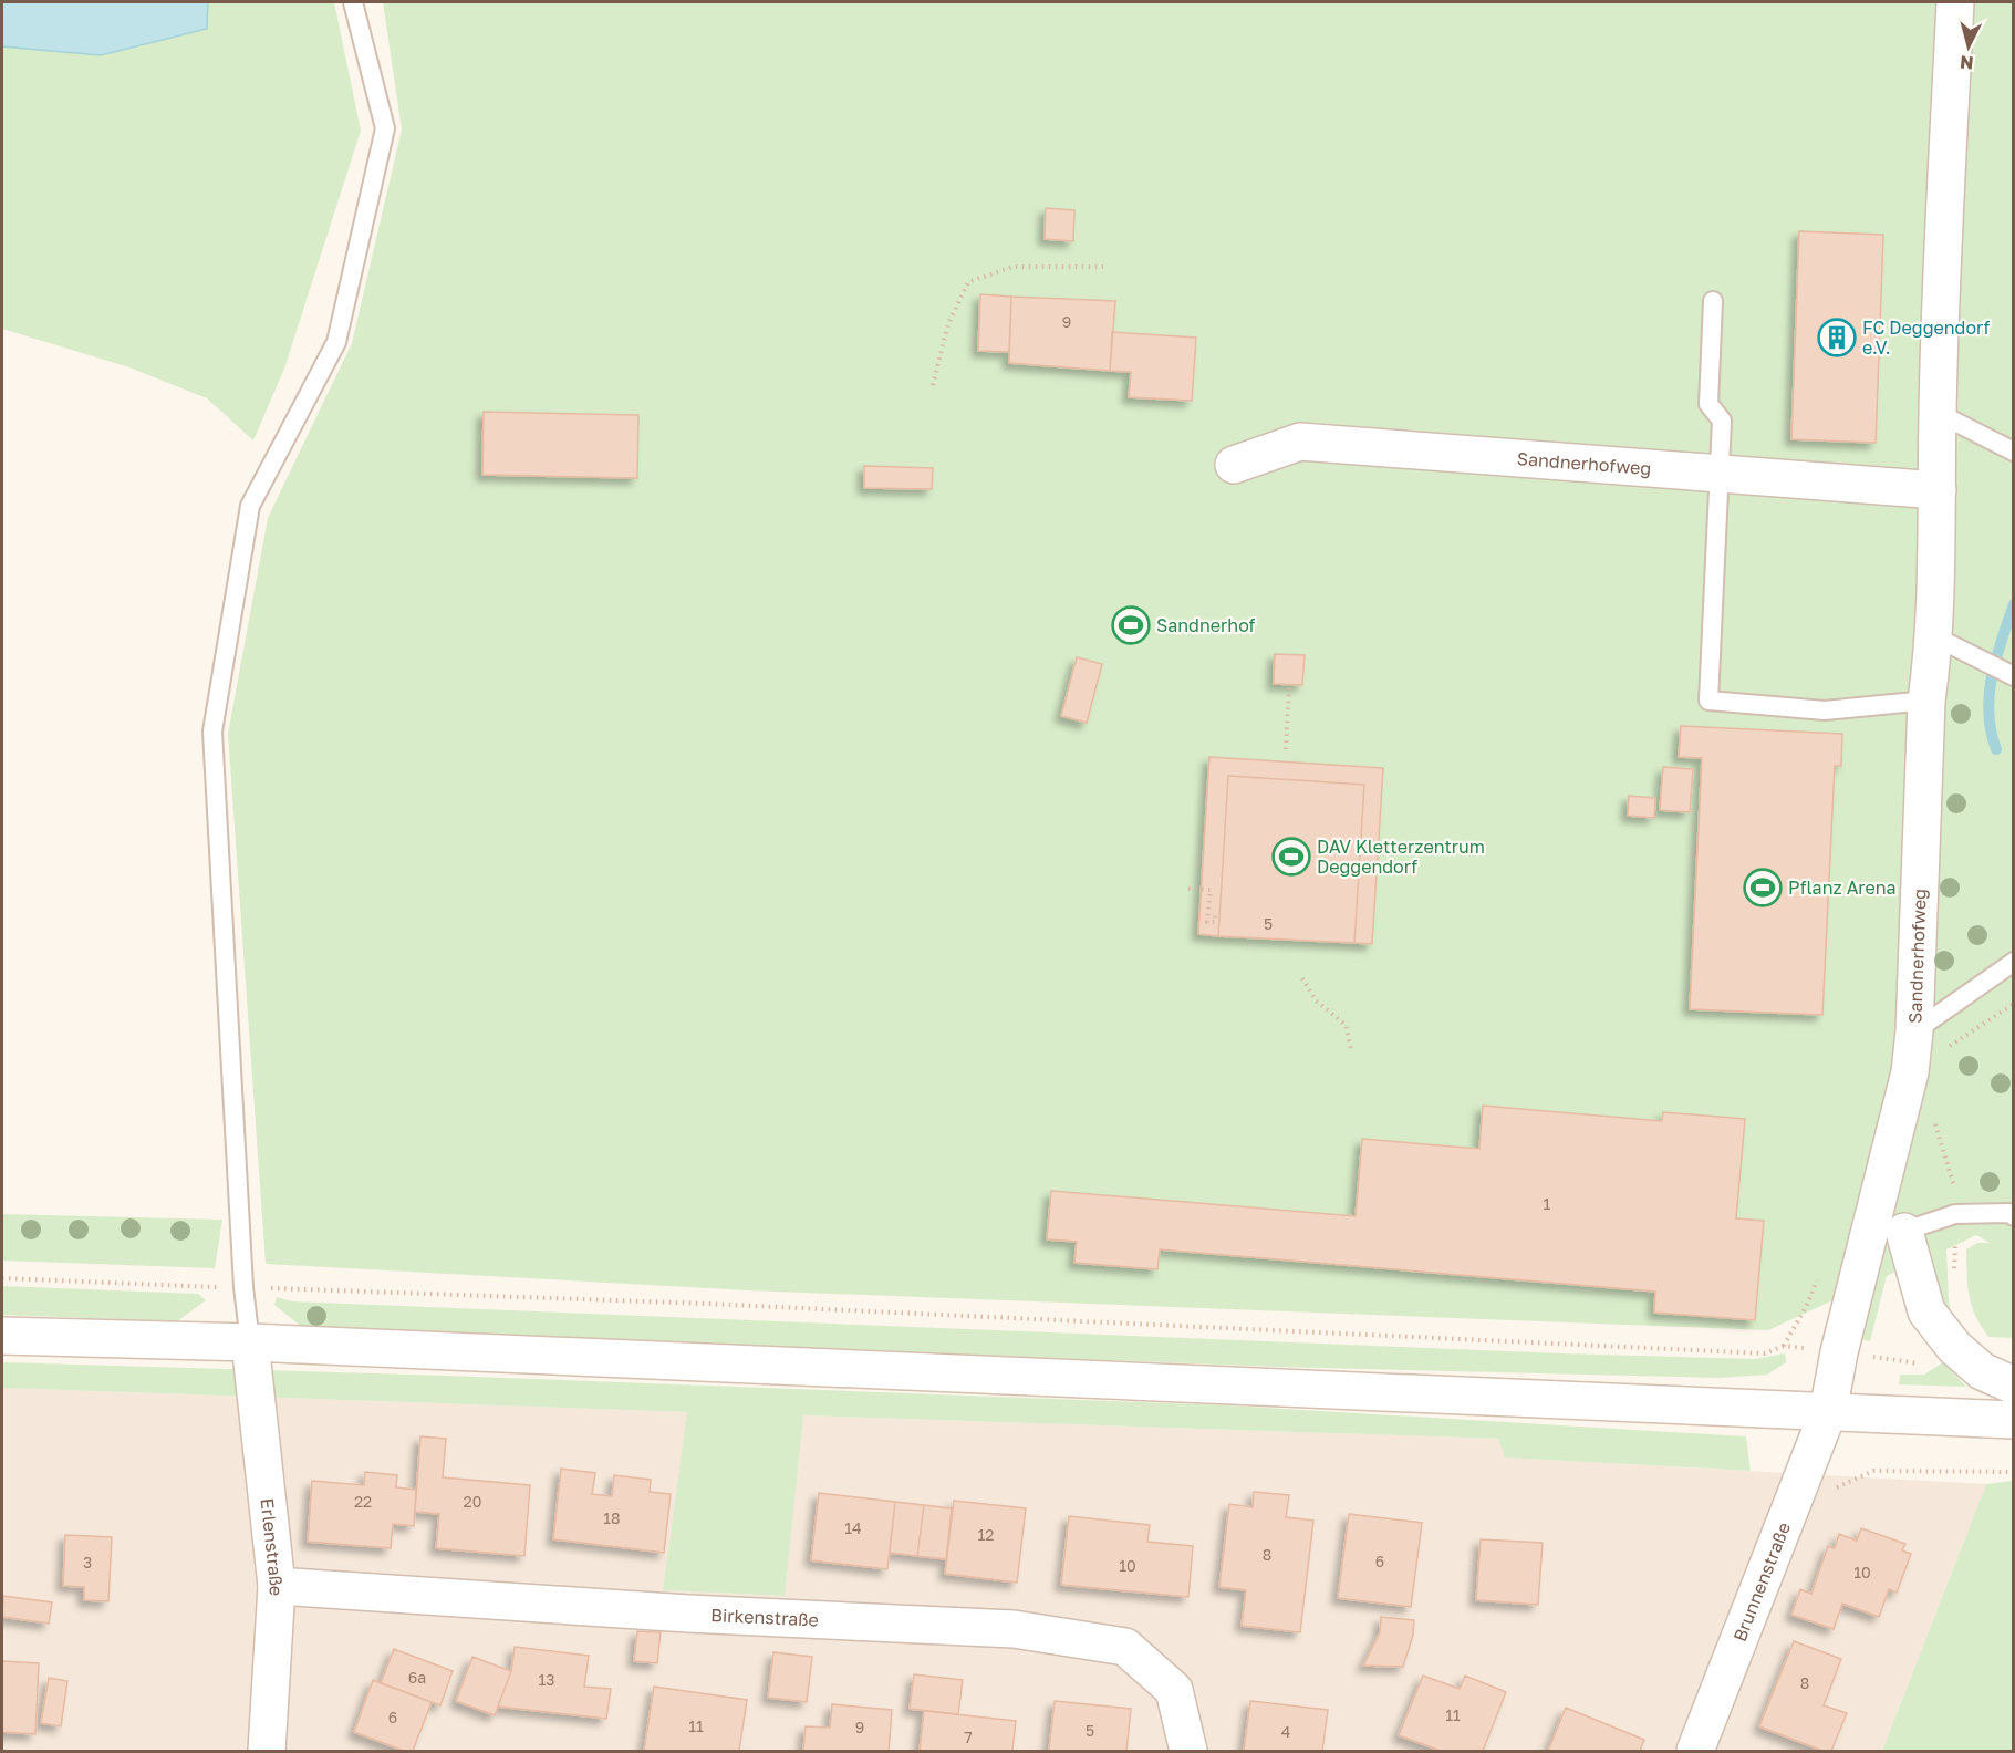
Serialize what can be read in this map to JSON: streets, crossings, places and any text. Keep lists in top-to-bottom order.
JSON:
{
  "streets": {
    "street": [
      "Sandnerhofweg",
      "Erlenstraße",
      "Brunnenstraße",
      "Birkenstraße"
    ]
  },
  "crossings": [
    ["Sandnerhofweg", "Brunnenstraße"],
    ["Erlenstraße", "Birkenstraße"]
  ],
  "places": {
    "building": ["FC Deggendorf e.V."],
    "sports": ["Sandnerhof", "DAV Kletterzentrum Deggendorf", "Pflanz Arena"]
  },
  "house_numbers": [
    "9",
    "5",
    "1",
    "22",
    "20",
    "18",
    "14",
    "12",
    "8",
    "6",
    "3",
    "10",
    "10",
    "6a",
    "13",
    "8",
    "11",
    "6",
    "11",
    "9",
    "5",
    "4",
    "7"
  ],
  "north": "bottom"
}
